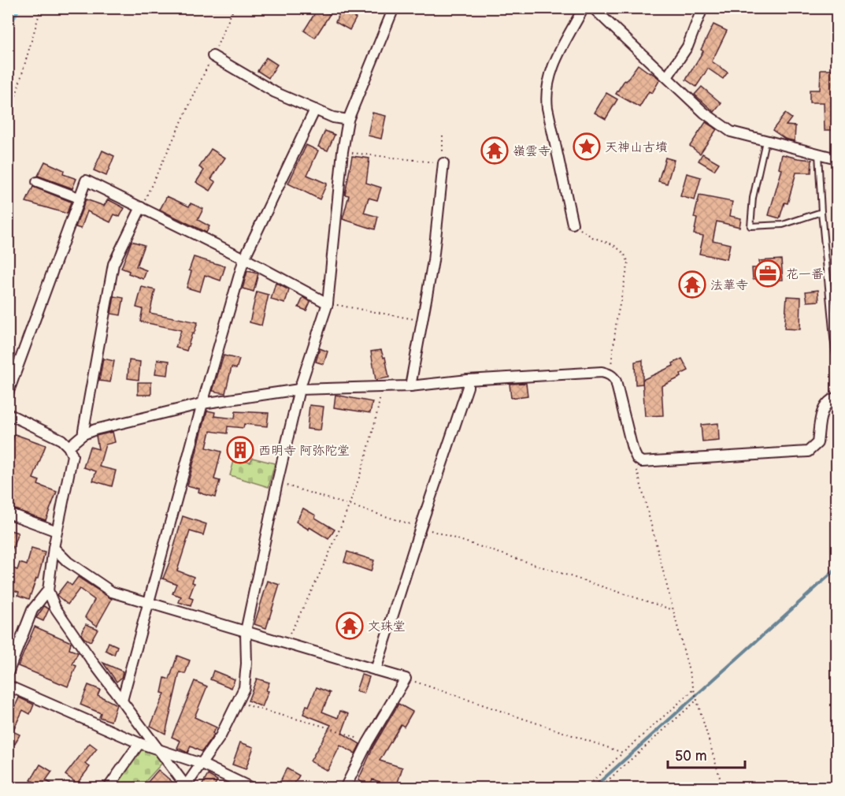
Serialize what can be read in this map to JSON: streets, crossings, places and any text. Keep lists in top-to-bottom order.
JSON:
{
  "places": {
    "place": ["天神山古墳"],
    "temple": ["嶺雲寺", "法華寺", "文珠堂"],
    "office": ["花一番"],
    "building": ["西明寺 阿弥陀堂"]
  },
  "scale_bar": "50 m"
}
